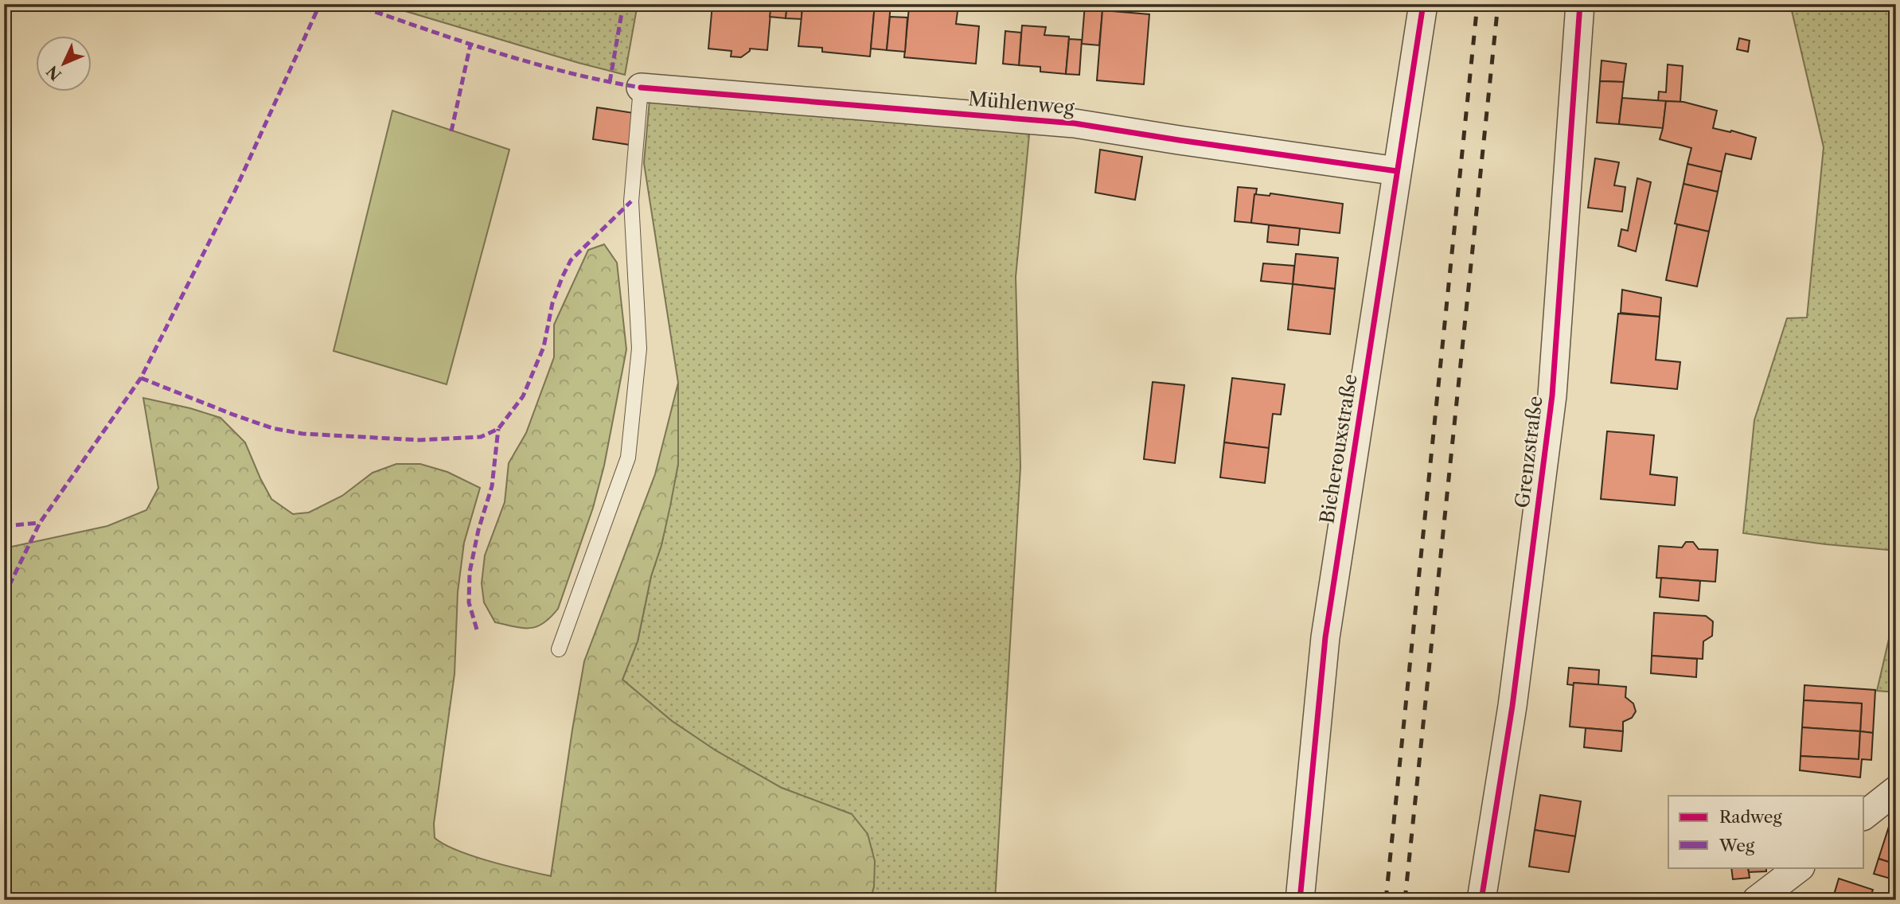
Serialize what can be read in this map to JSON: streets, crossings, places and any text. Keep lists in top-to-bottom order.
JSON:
{
  "streets": {
    "street": ["Mühlenweg", "Bicherouxstraße", "Grenzstraße"]
  },
  "crossings": [
    ["Mühlenweg", "Bicherouxstraße"]
  ],
  "legend": ["Radweg", "Weg"],
  "north": "bottom left"
}
